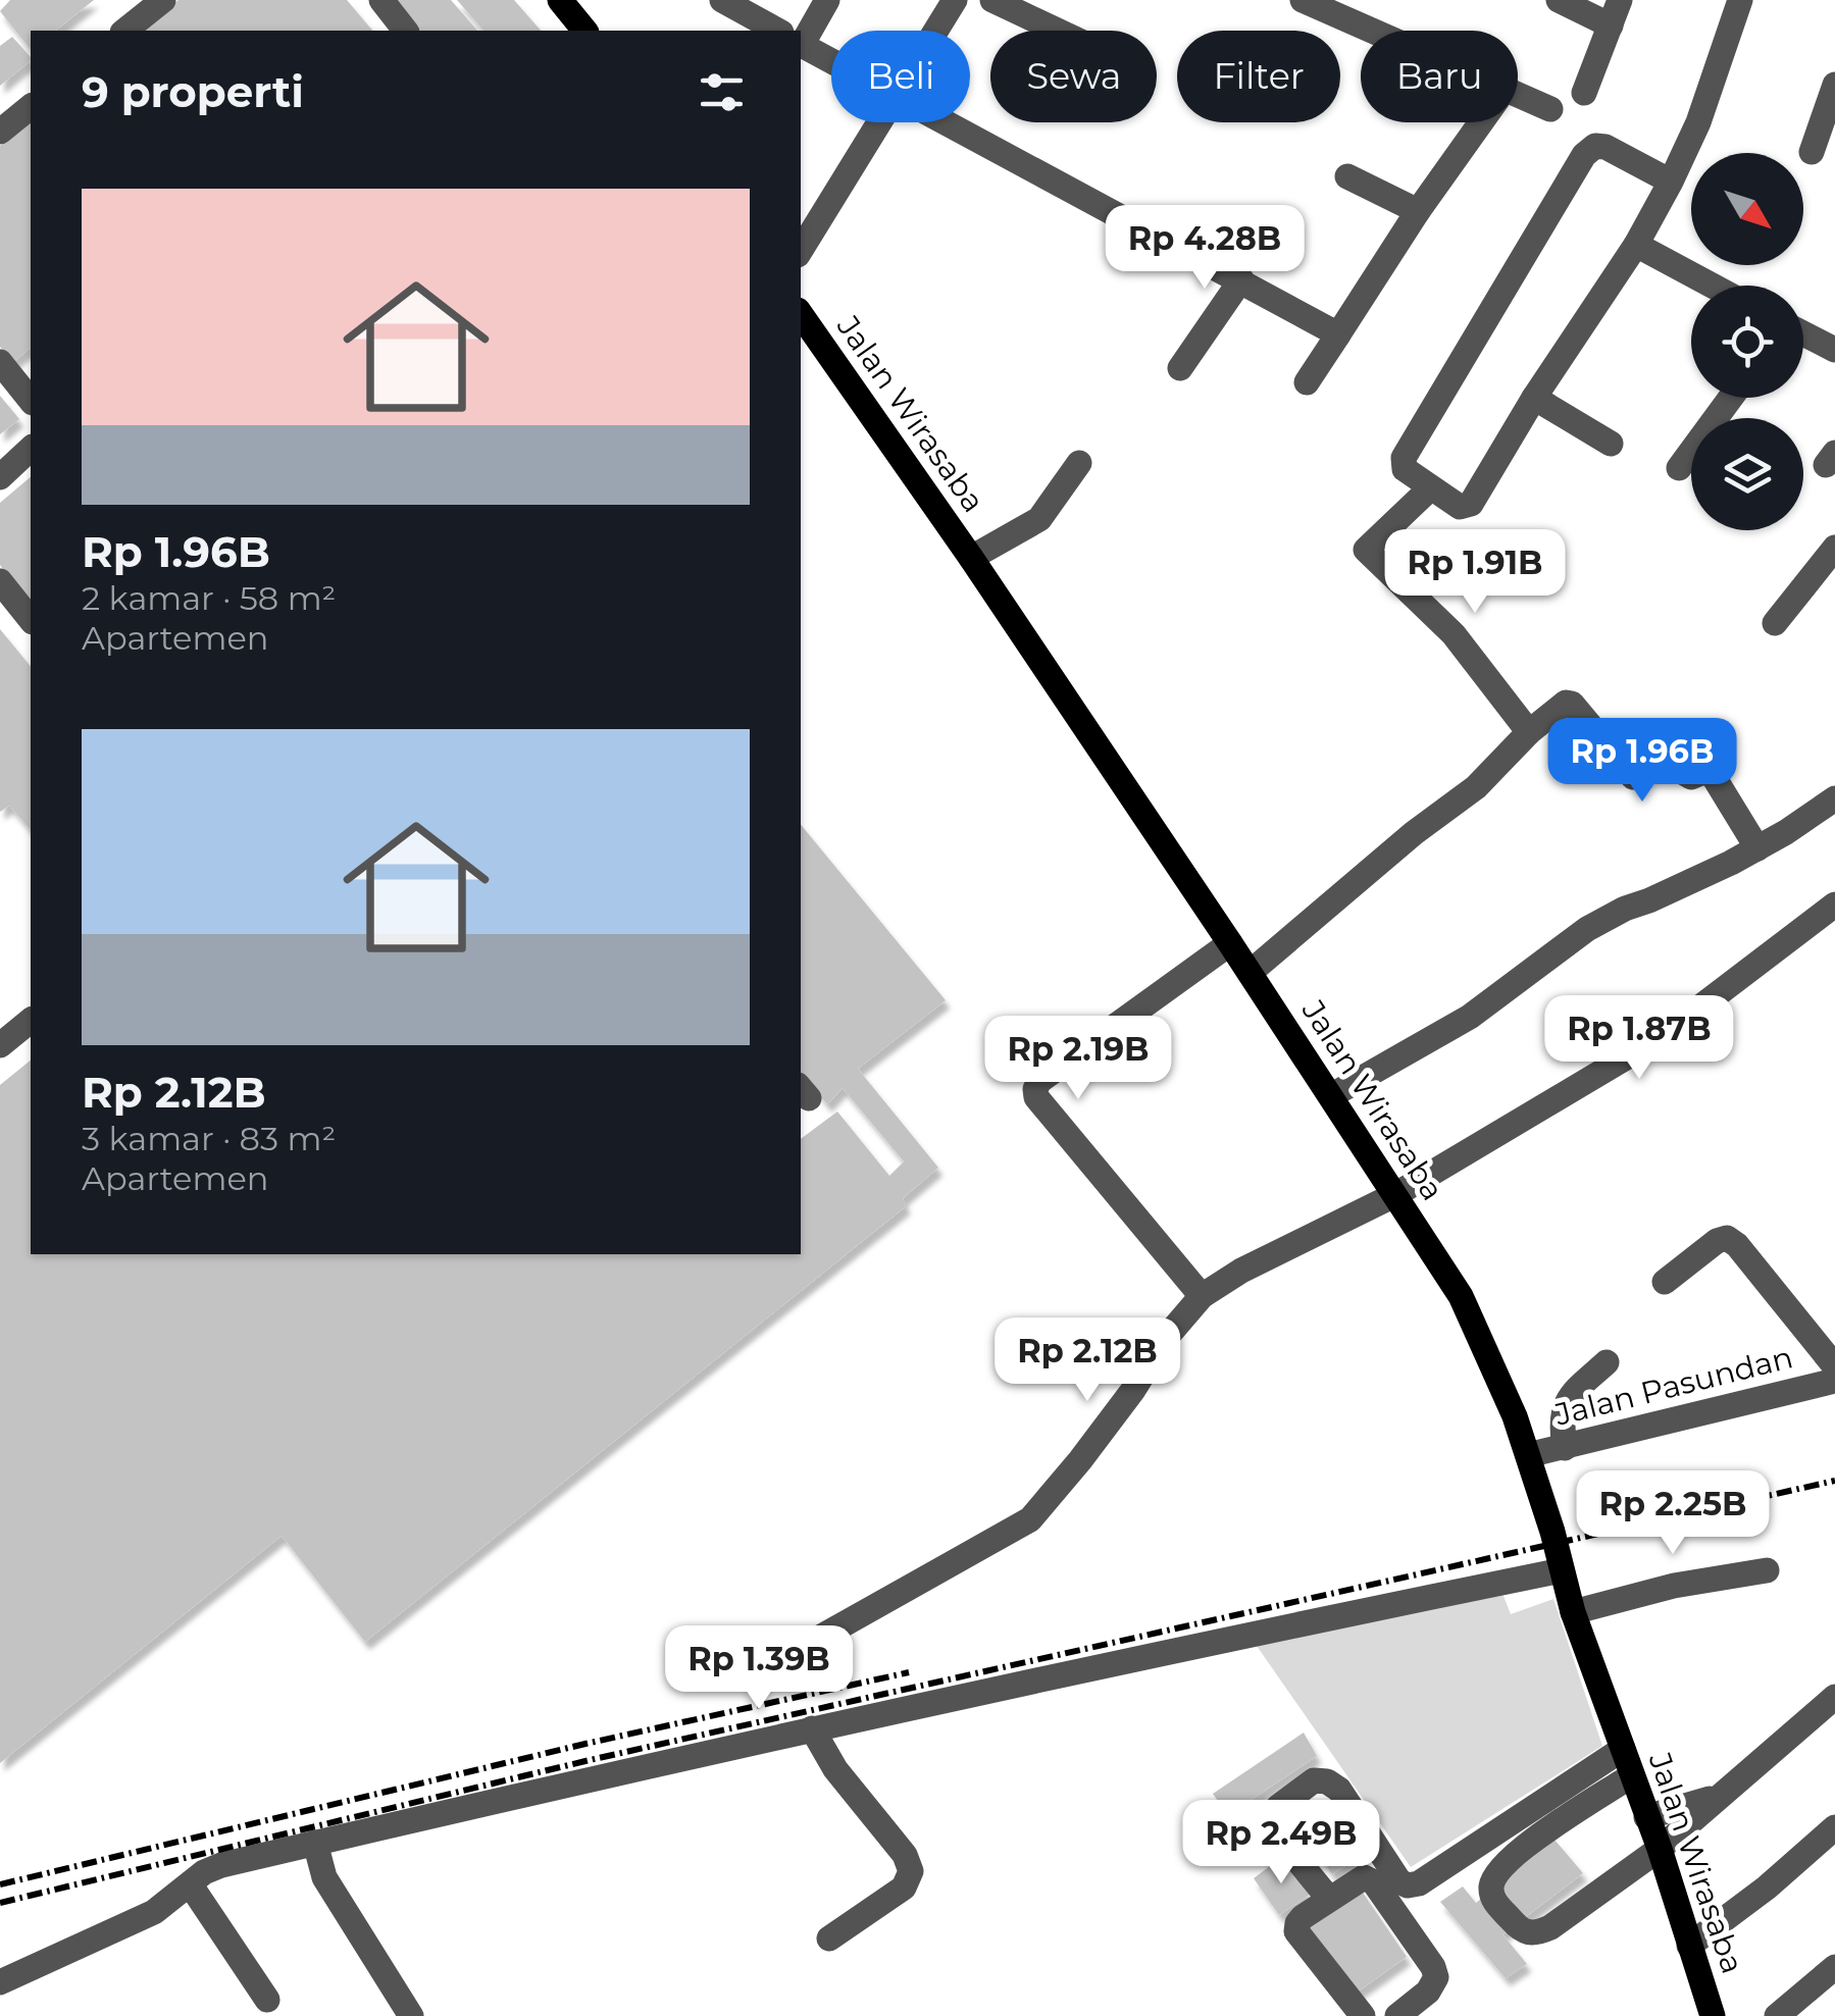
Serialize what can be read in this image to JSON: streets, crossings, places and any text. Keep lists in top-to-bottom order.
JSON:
{
  "streets": {
    "main road": ["Jalan Wirasaba"],
    "street": ["Jalan Pasundan"]
  },
  "crossings": [
    ["Jalan Wirasaba", "Jalan Pasundan"]
  ],
  "north": "bottom right",
  "page": {
    "chip": [
      "Beli",
      "Sewa",
      "Filter",
      "Baru"
    ],
    "heading": "9 properti",
    "list": [
      {
        "name": "Rp 1.96B",
        "note": "2 kamar · 58 m² · Apartemen"
      },
      {
        "name": "Rp 2.12B",
        "note": "3 kamar · 83 m² · Apartemen"
      }
    ],
    "price": [
      "Rp 4.28B",
      "Rp 1.91B",
      "Rp 1.96B",
      "Rp 1.87B",
      "Rp 2.19B",
      "Rp 2.12B",
      "Rp 2.25B",
      "Rp 1.39B",
      "Rp 2.49B"
    ]
  }
}
